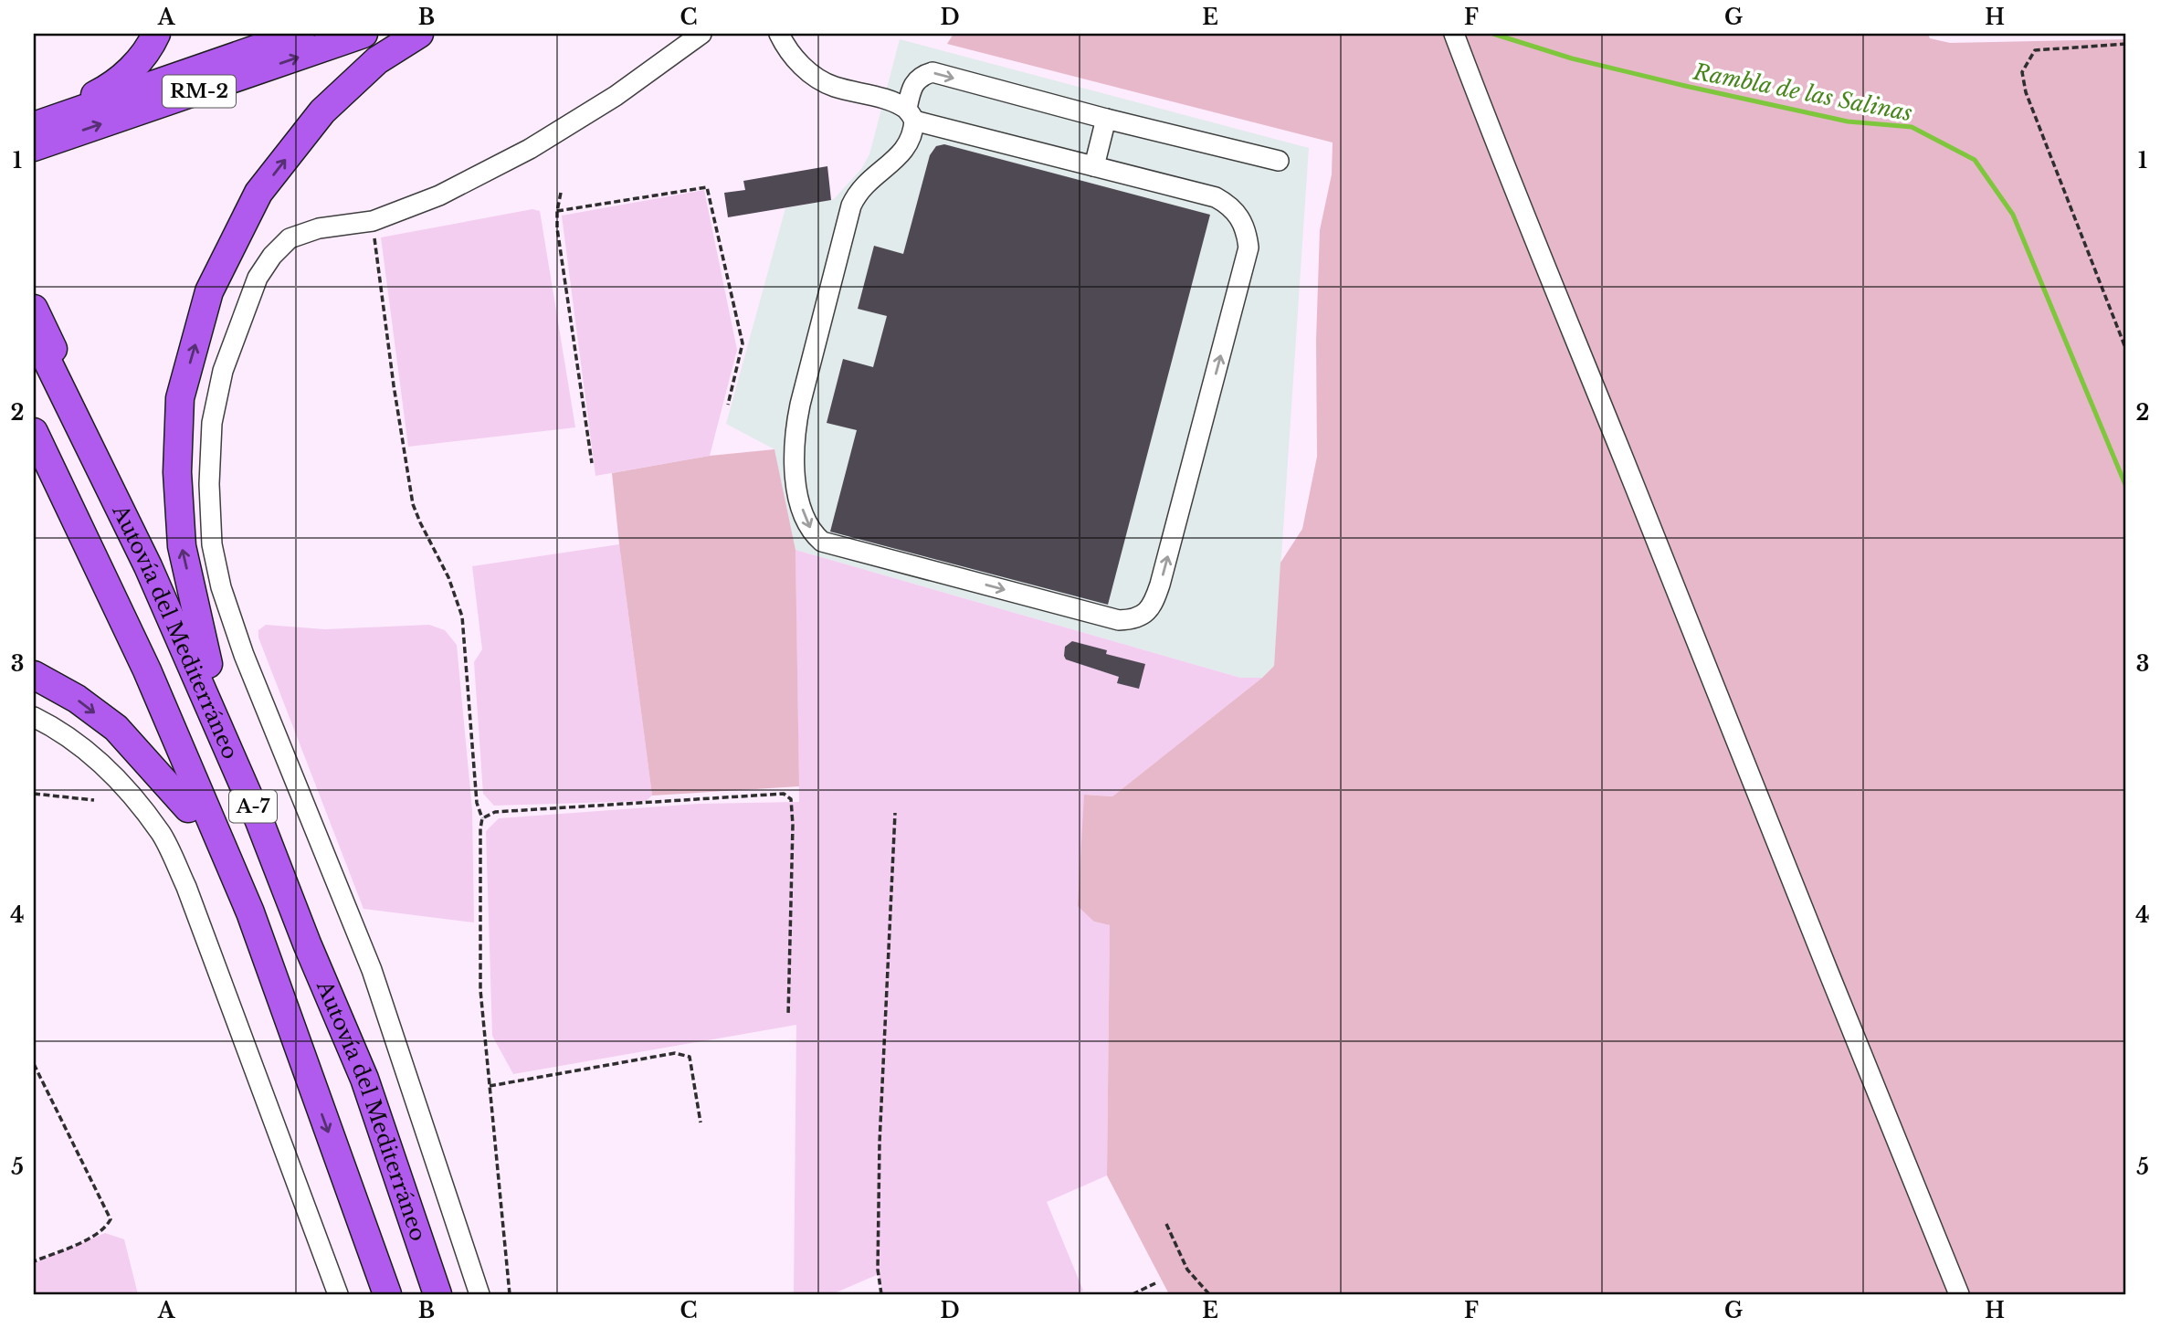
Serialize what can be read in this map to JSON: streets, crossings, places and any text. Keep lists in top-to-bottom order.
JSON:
{
  "streets": {
    "highway": ["RM-2", "Autovía del Mediterráneo", "A-7"]
  },
  "water": ["Rambla de las Salinas"],
  "grid": {
    "columns": [
      "A",
      "B",
      "C",
      "D",
      "E",
      "F",
      "G",
      "H"
    ],
    "rows": [
      "1",
      "2",
      "3",
      "4",
      "5"
    ]
  }
}
